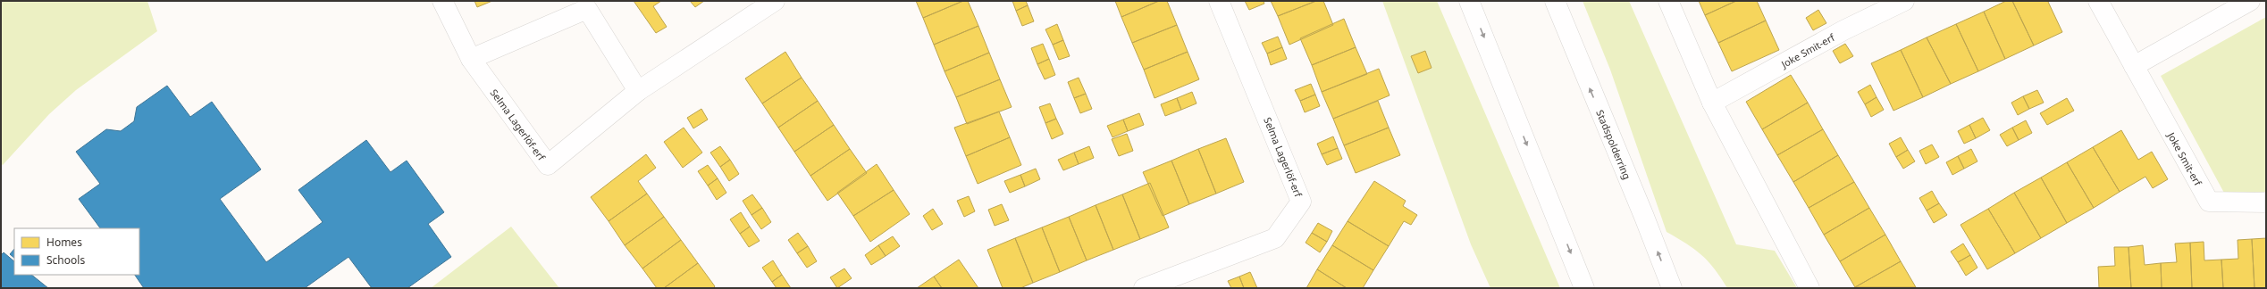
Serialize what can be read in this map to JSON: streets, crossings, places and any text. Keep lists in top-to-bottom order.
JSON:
{
  "streets": {
    "street": ["Joke Smit-erf", "Selma Lagerlöf-erf", "Stadspolderring"]
  },
  "legend": ["Homes", "Schools"]
}
